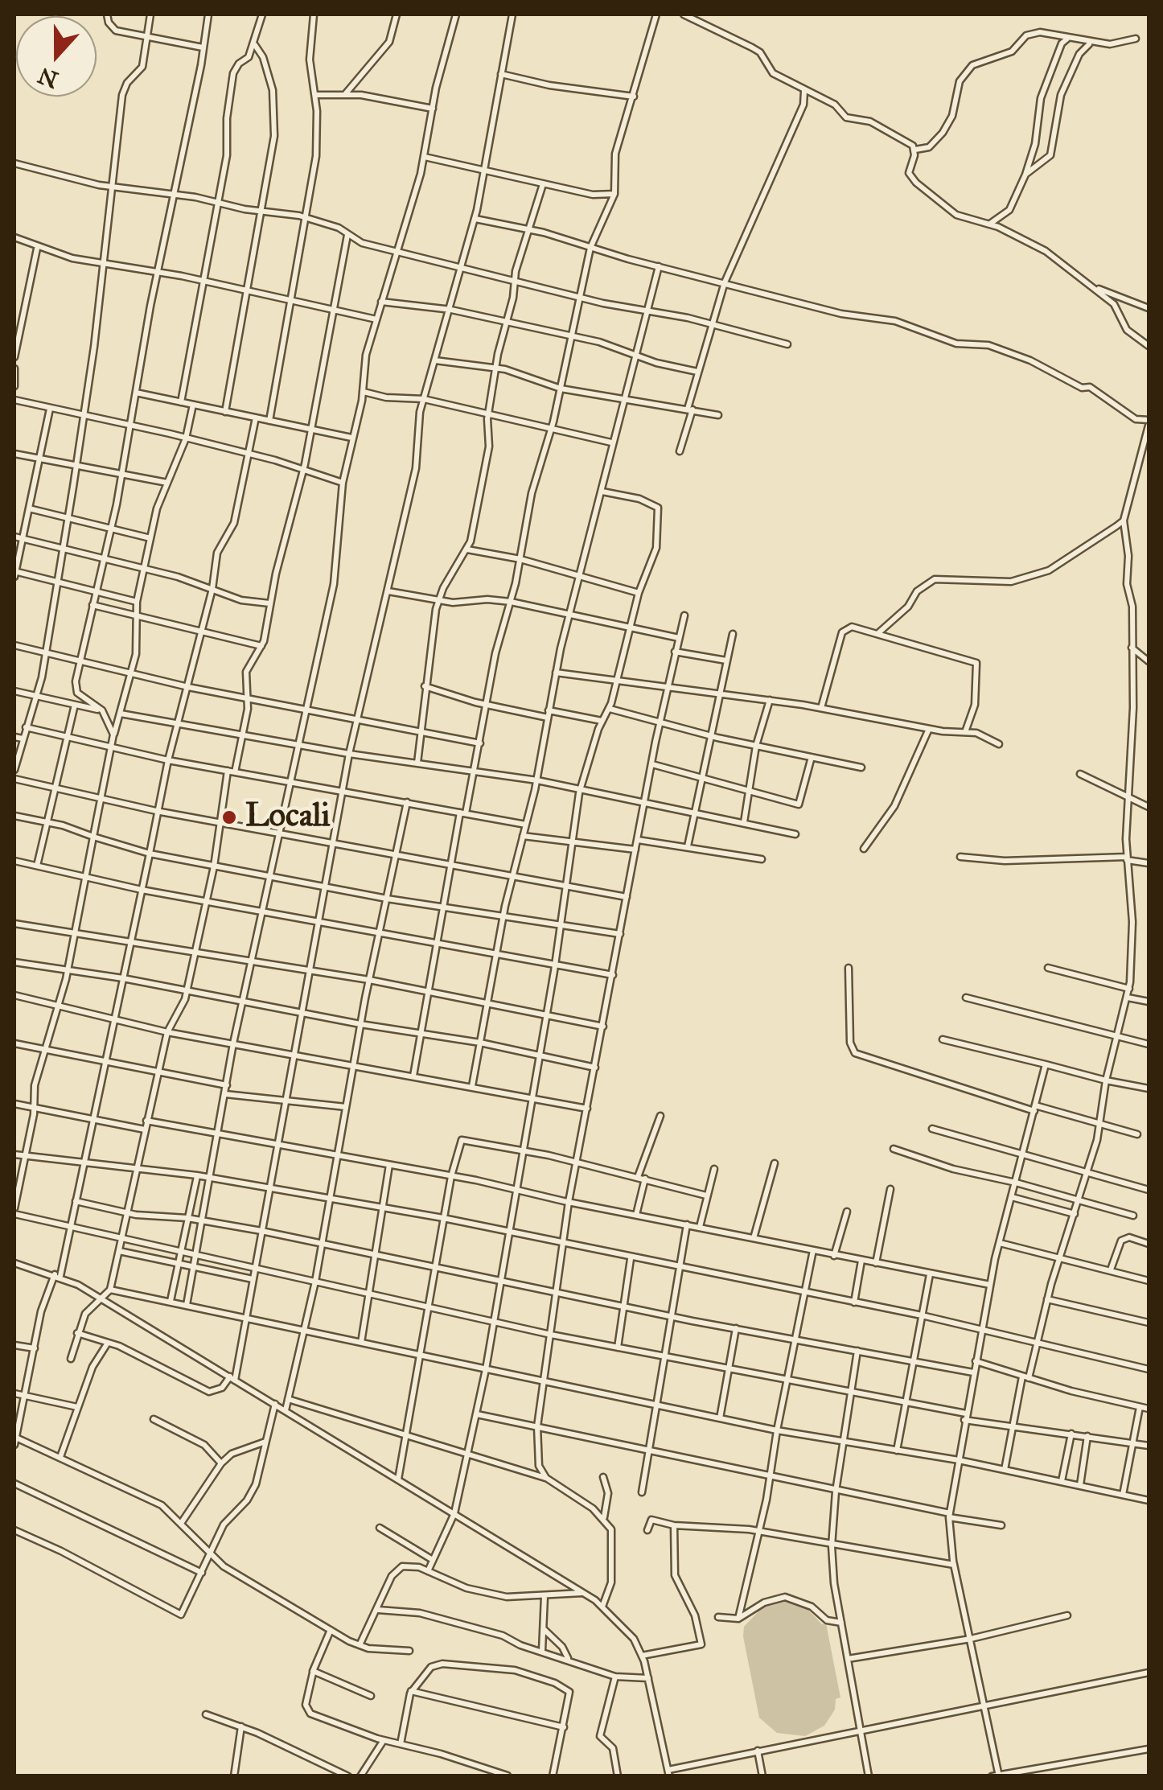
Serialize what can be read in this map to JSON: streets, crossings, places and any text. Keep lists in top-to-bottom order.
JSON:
{
  "places": ["Locali"],
  "north": "bottom"
}
